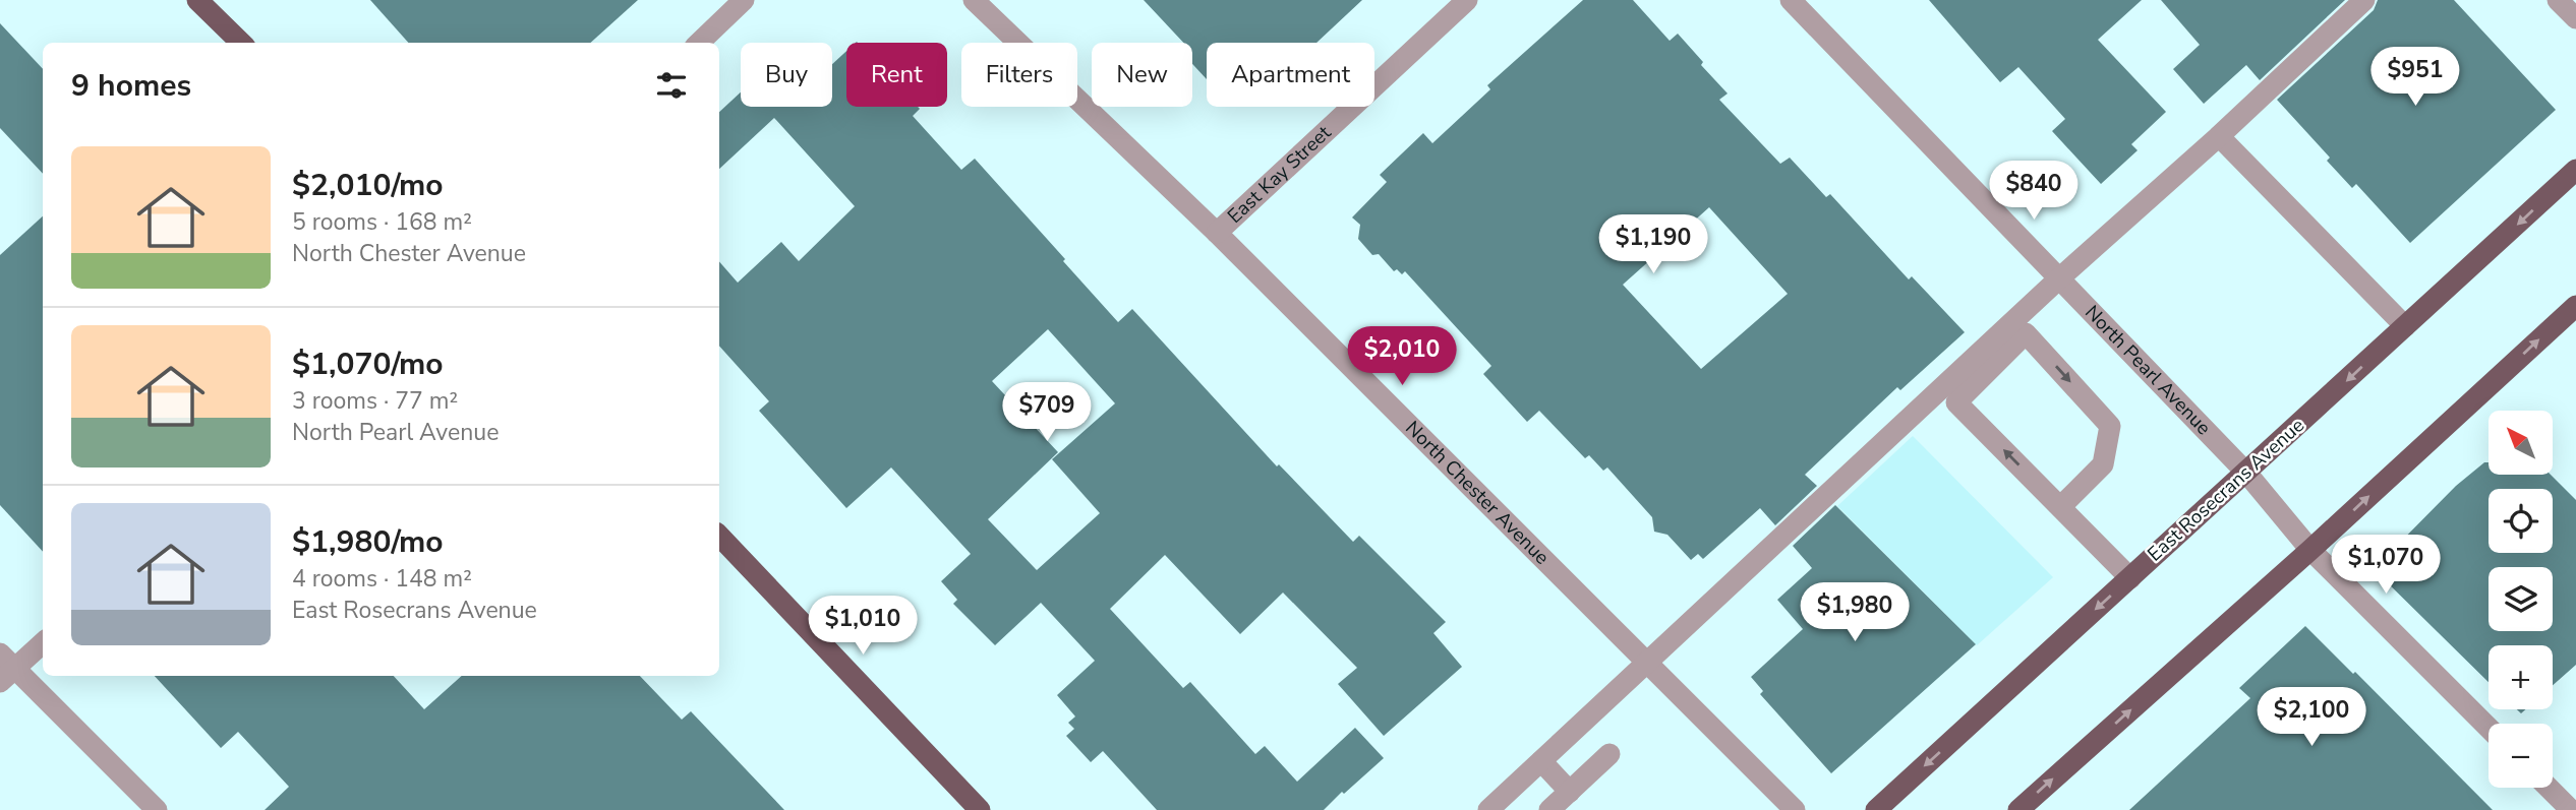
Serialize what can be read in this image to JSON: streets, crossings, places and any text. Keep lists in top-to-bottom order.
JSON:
{
  "streets": {
    "main road": ["East Rosecrans Avenue"],
    "street": ["East Kay Street", "North Pearl Avenue", "North Chester Avenue"]
  },
  "crossings": [
    ["East Kay Street", "North Chester Avenue"],
    ["North Pearl Avenue", "East Rosecrans Avenue"]
  ],
  "north": "top left",
  "page": {
    "chip": [
      "Buy",
      "Rent",
      "Filters",
      "New",
      "Apartment"
    ],
    "heading": "9 homes",
    "price": [
      "$951",
      "$840",
      "$1,190",
      "$2,010",
      "$709",
      "$1,070",
      "$1,980",
      "$1,010",
      "$2,100"
    ],
    "list": [
      {
        "name": "$2,010/mo",
        "note": "5 rooms · 168 m² · North Chester Avenue"
      },
      {
        "name": "$1,070/mo",
        "note": "3 rooms · 77 m² · North Pearl Avenue"
      },
      {
        "name": "$1,980/mo",
        "note": "4 rooms · 148 m² · East Rosecrans Avenue"
      }
    ],
    "map_buttons": ["+", "−"]
  }
}
